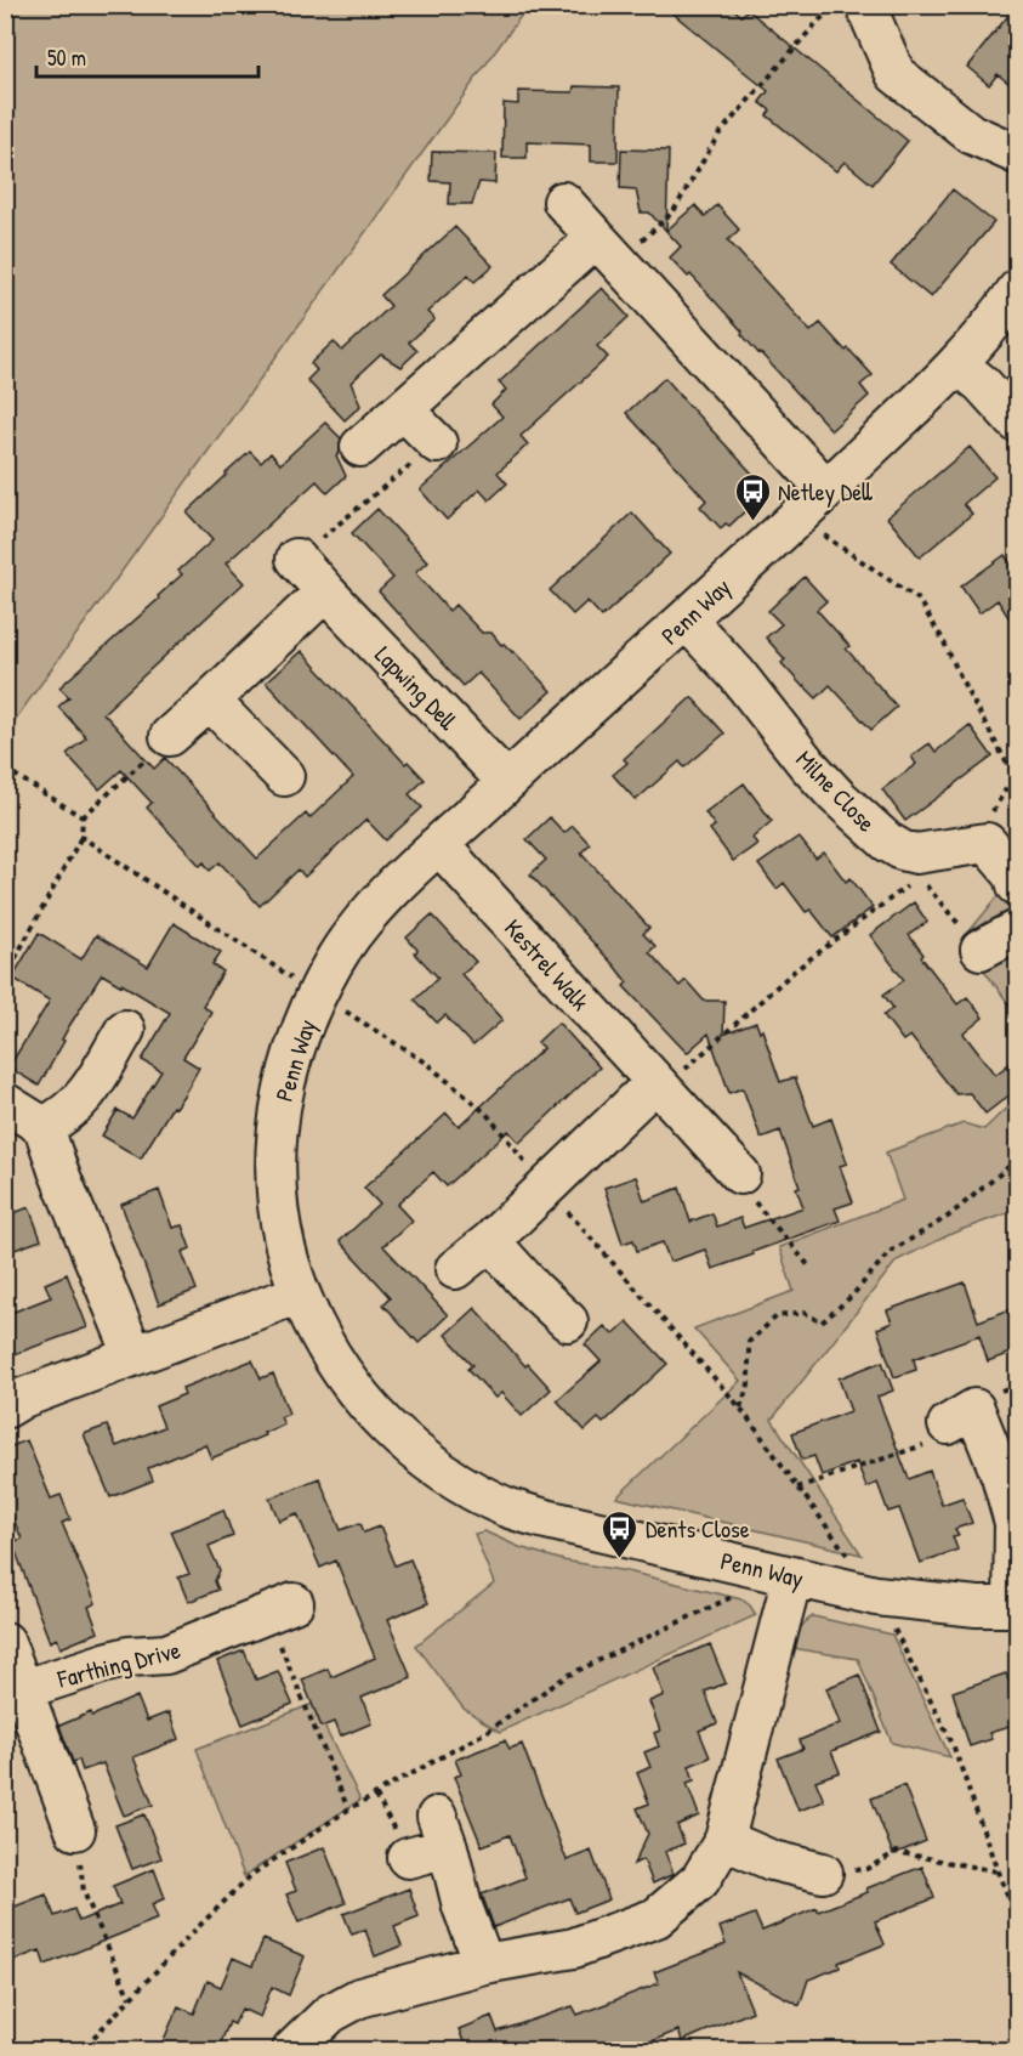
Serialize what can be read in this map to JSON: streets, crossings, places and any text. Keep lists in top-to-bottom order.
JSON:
{
  "streets": {
    "street": [
      "Penn Way",
      "Lapwing Dell",
      "Milne Close",
      "Kestrel Walk",
      "Farthing Drive"
    ]
  },
  "crossings": [
    ["Penn Way", "Lapwing Dell"],
    ["Penn Way", "Milne Close"],
    ["Penn Way", "Kestrel Walk"]
  ],
  "places": {
    "bus stop": ["Netley Dell", "Dents Close"]
  },
  "scale_bar": "50 m"
}
